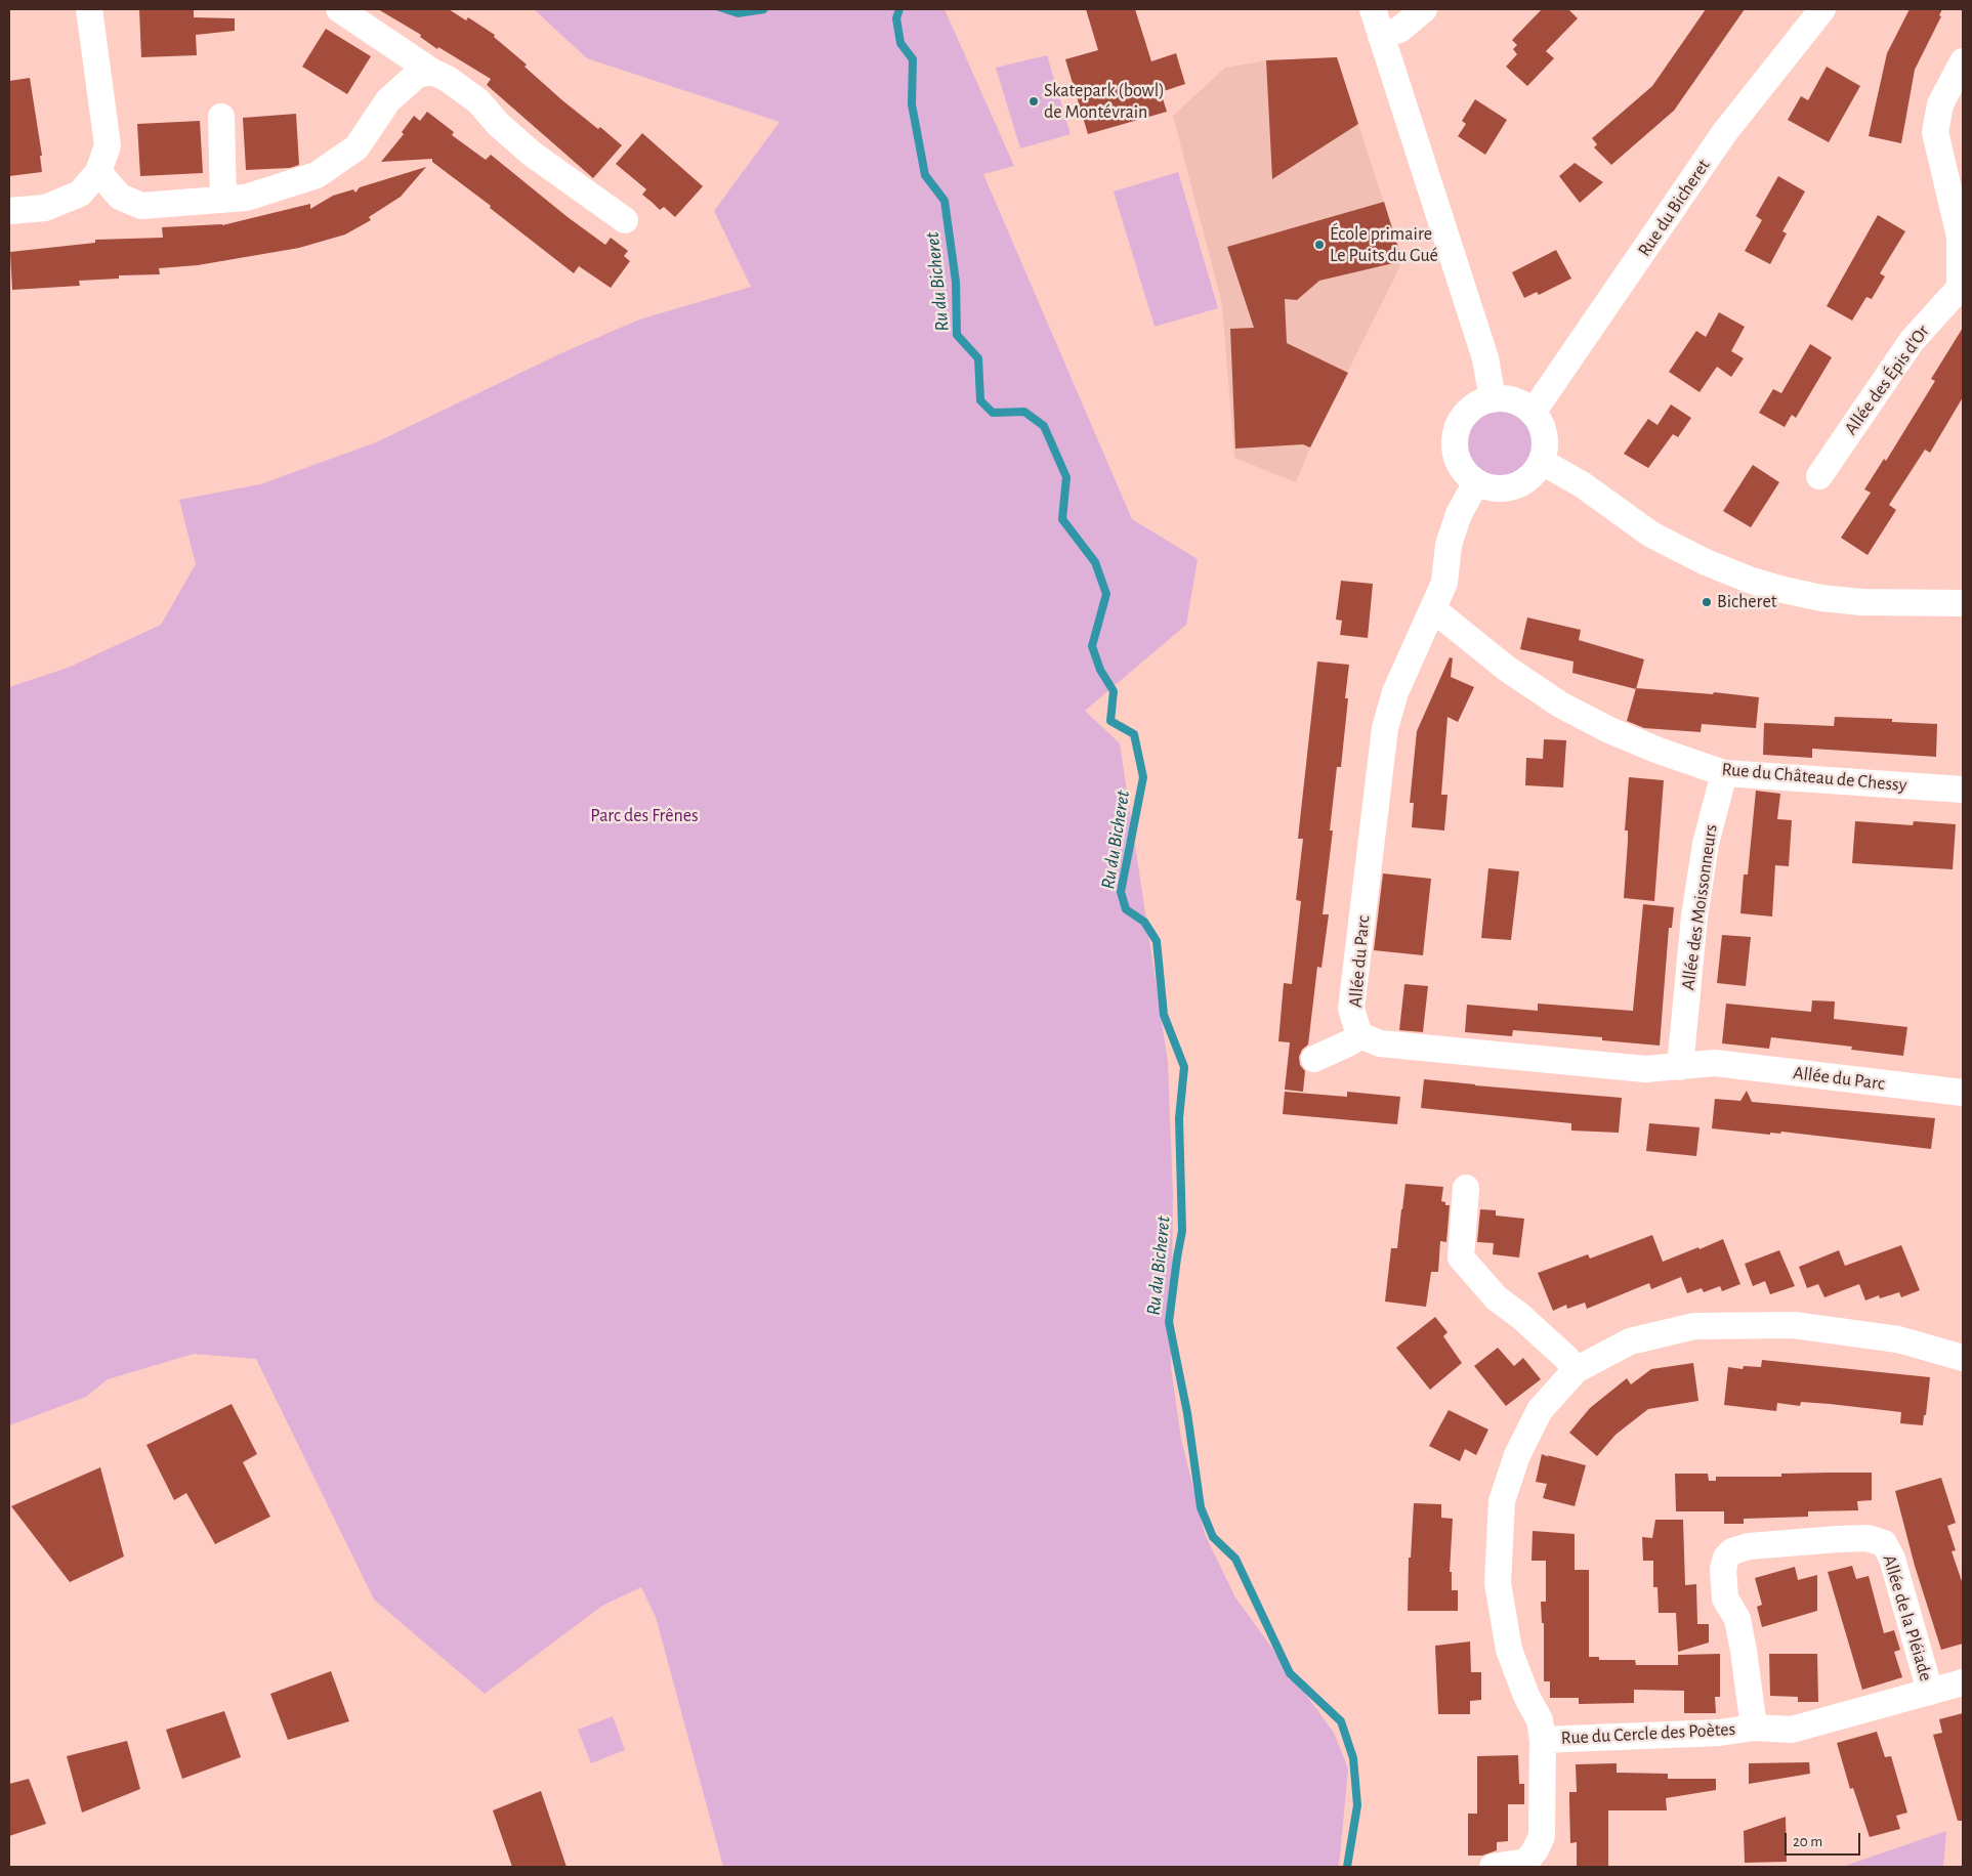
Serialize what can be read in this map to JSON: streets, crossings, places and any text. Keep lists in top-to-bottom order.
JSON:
{
  "streets": {
    "street": [
      "Rue du Bicheret",
      "Allée des Épis d'Or",
      "Rue du Château de Chessy",
      "Allée des Moissonneurs",
      "Allée du Parc",
      "Allée de la Pléiade",
      "Rue du Cercle des Poètes"
    ]
  },
  "crossings": [
    ["Rue du Bicheret", "Allée du Parc"],
    ["Rue du Château de Chessy", "Allée des Moissonneurs"],
    ["Rue du Château de Chessy", "Allée du Parc"],
    ["Allée des Moissonneurs", "Allée du Parc"],
    ["Allée de la Pléiade", "Rue du Cercle des Poètes"]
  ],
  "water": ["Ru du Bicheret"],
  "parks": ["Parc des Frênes"],
  "places": ["Skatepark (bowl) de Montévrain", "École primaire Le Puits du Gué", "Bicheret"],
  "scale_bar": "20 m"
}
